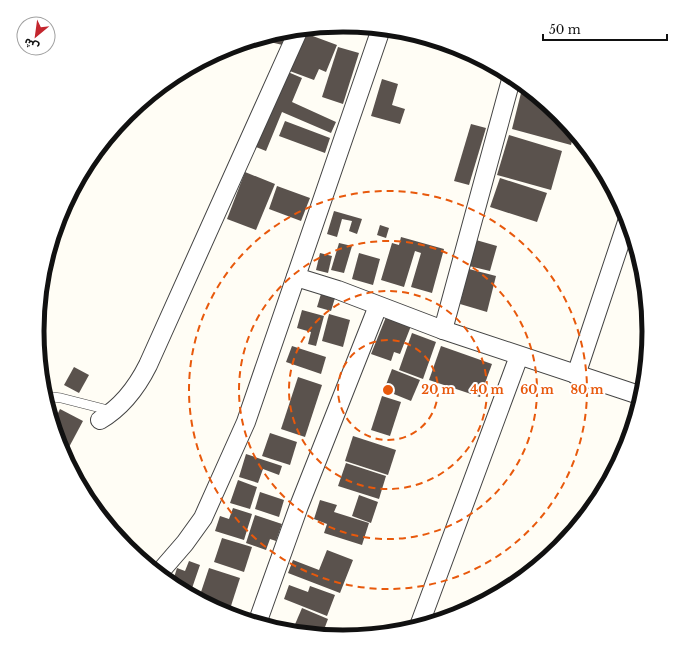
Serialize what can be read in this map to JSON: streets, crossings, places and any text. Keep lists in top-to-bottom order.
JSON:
{
  "scale_bar": "50 m",
  "north": "bottom left",
  "rings": [
    "20 m",
    "40 m",
    "60 m",
    "80 m"
  ]
}
